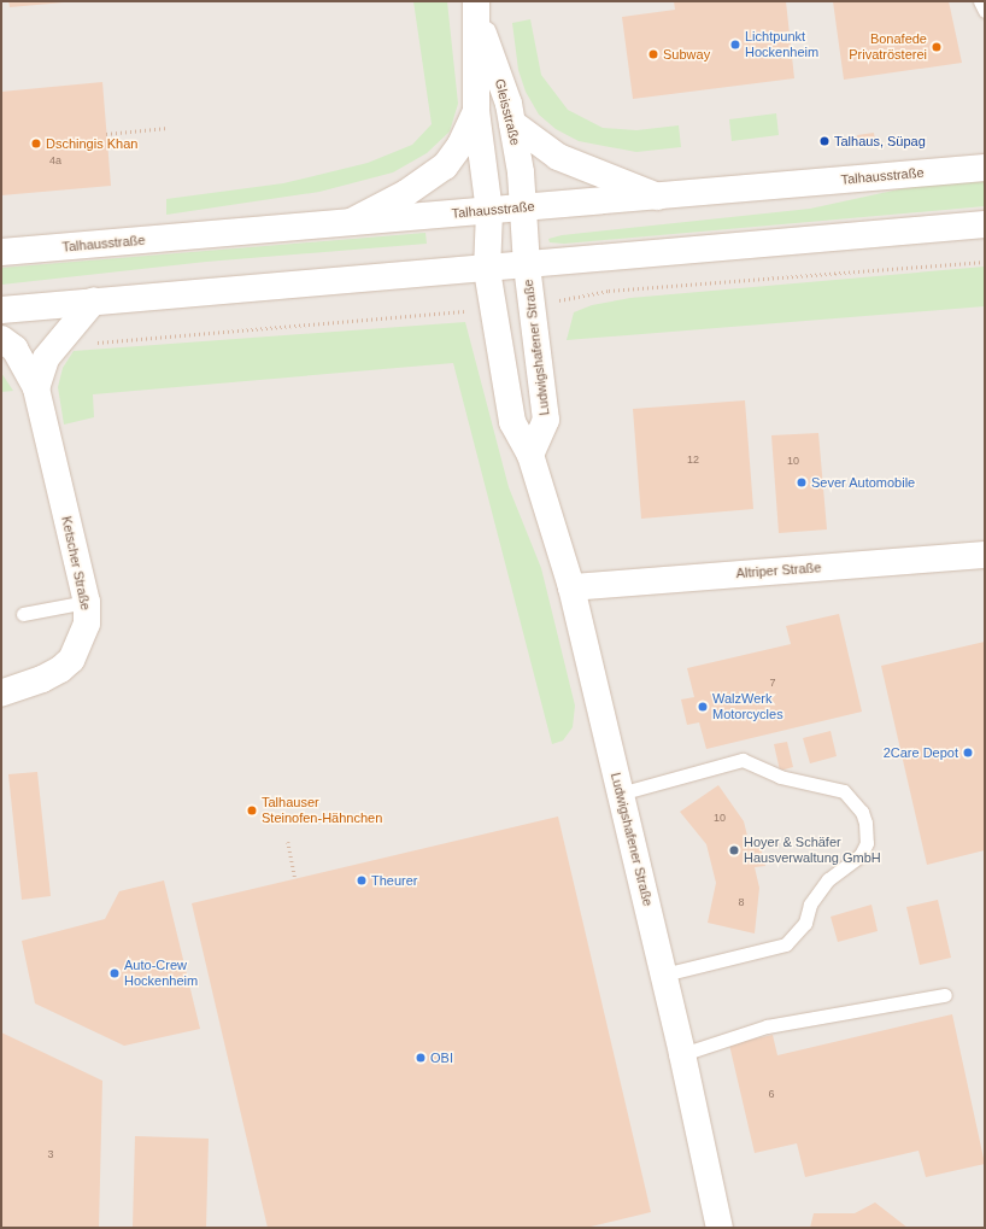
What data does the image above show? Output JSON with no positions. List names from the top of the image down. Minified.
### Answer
{"streets":{"street":["Gleisstraße","Talhausstraße","Ludwigshafener Straße","Ketscher Straße","Altriper Straße"]},"crossings":[["Gleisstraße","Talhausstraße"],["Gleisstraße","Ludwigshafener Straße"],["Ludwigshafener Straße","Altriper Straße"]],"places":["Lichtpunkt Hockenheim","Bonafede Privatrösterei","Subway","Talhaus, Süpag","Dschingis Khan","Sever Automobile","WalzWerk Motorcycles","2Care Depot","Talhauser Steinofen-Hähnchen","Hoyer & Schäfer Hausverwaltung GmbH","Theurer","Auto-Crew Hockenheim","OBI"],"house_numbers":["4a","12","10","7","10","8","6","3"]}
